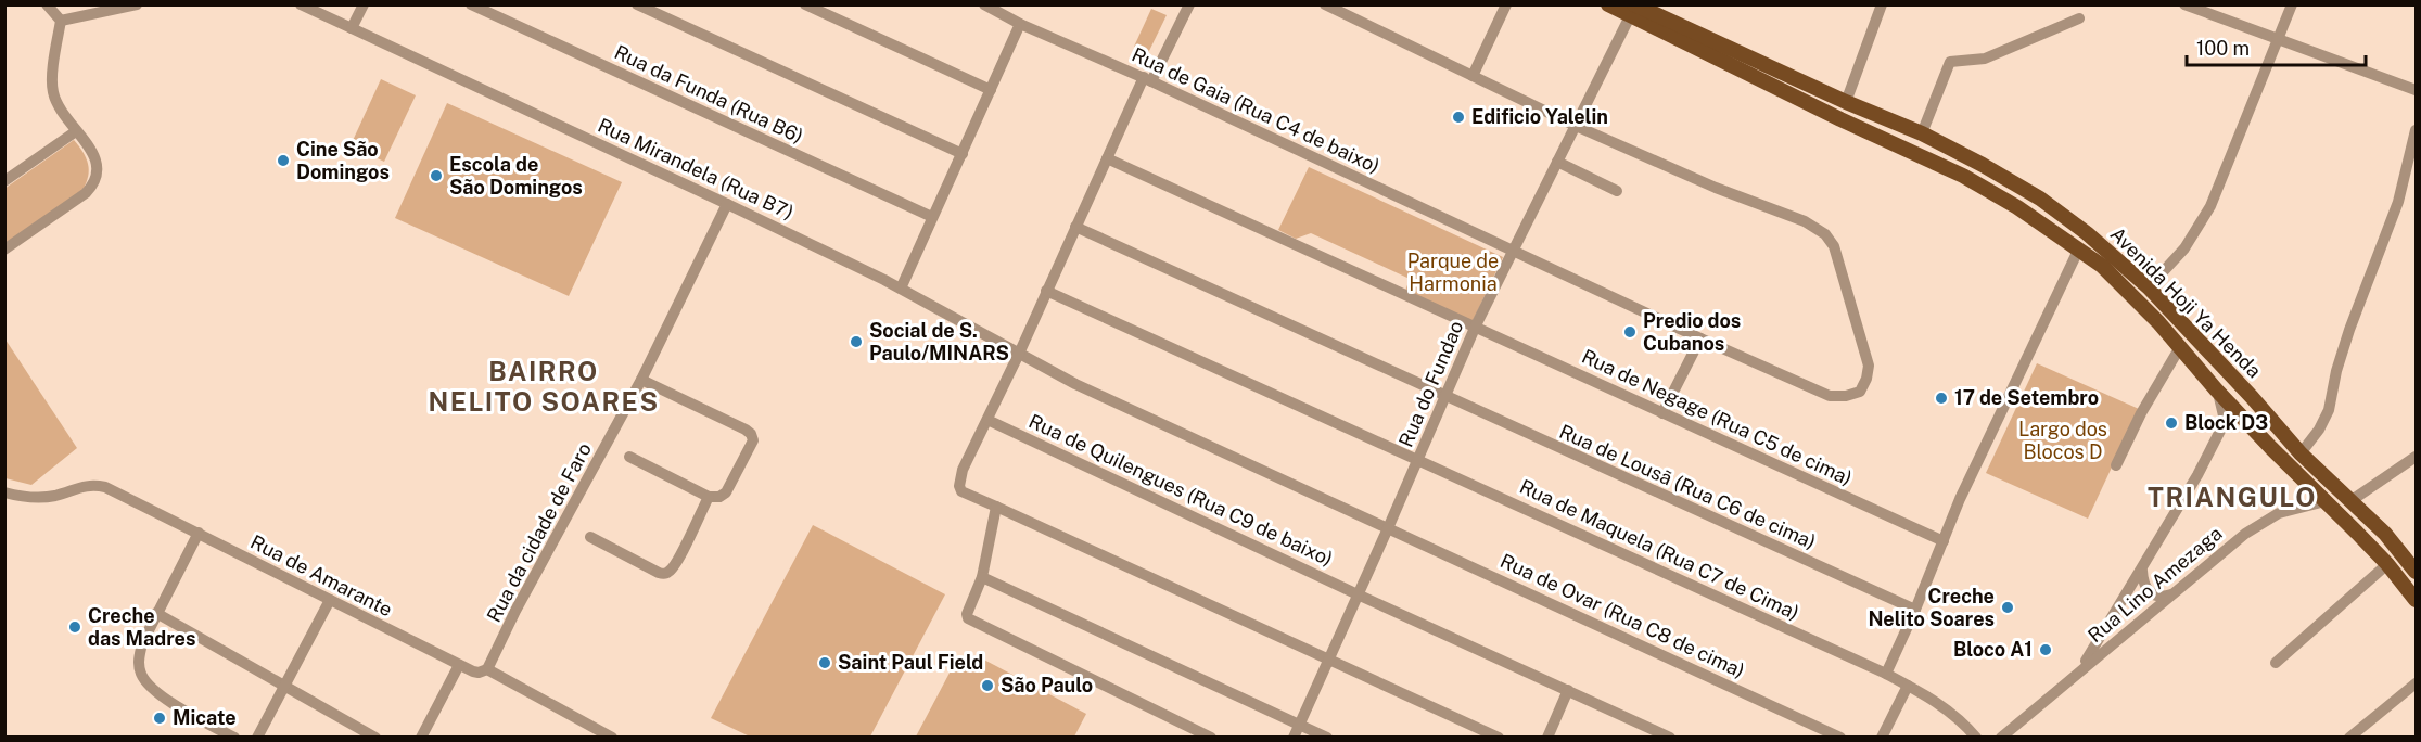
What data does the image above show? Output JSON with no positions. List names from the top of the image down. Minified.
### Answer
{"streets":{"main road":["Avenida Hoji Ya Henda"],"street":["Rua da Funda (Rua B6)","Rua de Gaia (Rua C4 de baixo)","Rua Mirandela (Rua B7)","Rua do Fundao","Rua de Negage (Rua C5 de cima)","Rua de Lousã (Rua C6 de cima)","Rua de Quilengues (Rua C9 de baixo)","Rua da cidade de Faro","Rua de Maquela (Rua C7 de Cima)","Rua de Amarante","Rua Lino Amezaga","Rua de Ovar (Rua C8 de cima)"]},"crossings":[["Rua de Gaia (Rua C4 de baixo)","Rua do Fundao"],["Rua Mirandela (Rua B7)","Rua da cidade de Faro"],["Rua Mirandela (Rua B7)","Rua de Ovar (Rua C8 de cima)"],["Avenida Hoji Ya Henda","Rua do Fundao"],["Avenida Hoji Ya Henda","Rua Lino Amezaga"],["Rua do Fundao","Rua de Negage (Rua C5 de cima)"],["Rua do Fundao","Rua de Lousã (Rua C6 de cima)"],["Rua do Fundao","Rua de Quilengues (Rua C9 de baixo)"],["Rua do Fundao","Rua de Maquela (Rua C7 de Cima)"],["Rua do Fundao","Rua de Ovar (Rua C8 de cima)"],["Rua da cidade de Faro","Rua de Amarante"]],"districts":["BAIRRO NELITO SOARES","TRIANGULO"],"parks":["Parque de Harmonia","Largo dos Blocos D"],"places":["Edificio Yalelin","Cine São Domingos","Escola de São Domingos","Predio dos Cubanos","Social de S. Paulo/MINARS","17 de Setembro","Block D3","Creche Nelito Soares","Creche das Madres","Bloco A1","Saint Paul Field","São Paulo","Micate"],"scale_bar":"100 m"}
